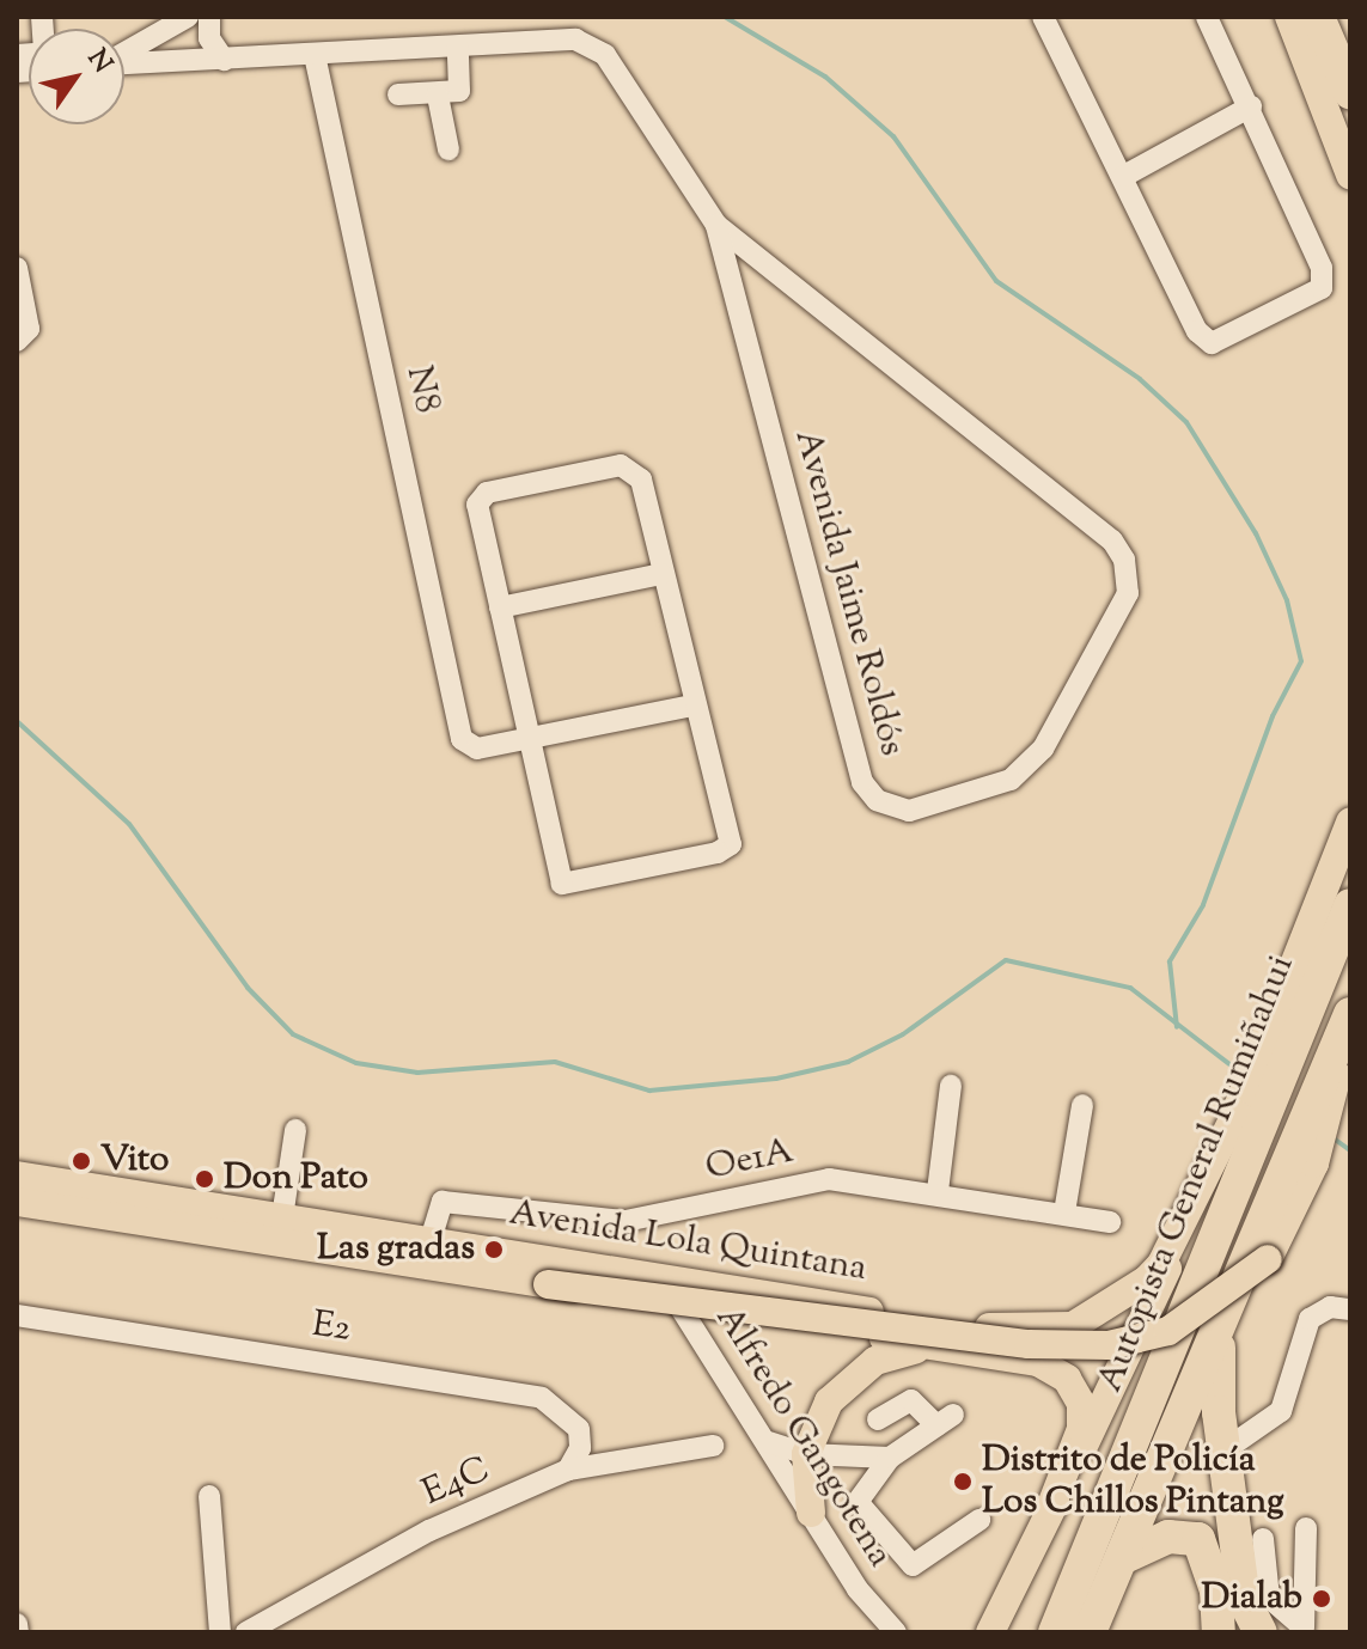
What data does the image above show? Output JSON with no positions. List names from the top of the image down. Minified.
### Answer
{"streets":{"highway":["Autopista General Rumiñahui"],"main road":["Avenida Lola Quintana"],"street":["N8","Avenida Jaime Roldós","Oe1A","E2","Alfredo Gangotena","E4C"]},"crossings":[["N8","Avenida Jaime Roldós"],["Oe1A","Avenida Lola Quintana"],["Autopista General Rumiñahui","Avenida Lola Quintana"],["Avenida Lola Quintana","Alfredo Gangotena"],["E2","E4C"]],"places":["Vito","Don Pato","Las gradas","Distrito de Policía Los Chillos Pintang","Dialab"],"north":"top right"}
